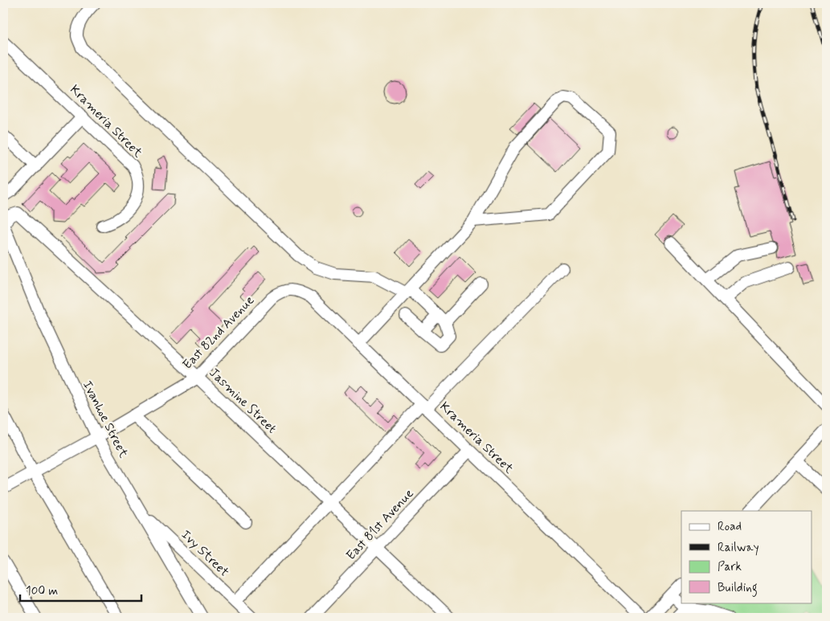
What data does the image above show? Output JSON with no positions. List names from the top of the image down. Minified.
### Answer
{"streets":{"street":["Krameria Street","East 82nd Avenue","Jasmine Street","Ivanhoe Street","East 81st Avenue","Ivy Street"]},"crossings":[["Krameria Street","East 82nd Avenue"],["Krameria Street","East 81st Avenue"],["East 82nd Avenue","Jasmine Street"],["East 82nd Avenue","Ivanhoe Street"],["Jasmine Street","Ivanhoe Street"],["Jasmine Street","East 81st Avenue"],["Ivanhoe Street","Ivy Street"]],"legend":["Road","Railway","Park","Building"],"scale_bar":"100 m"}
